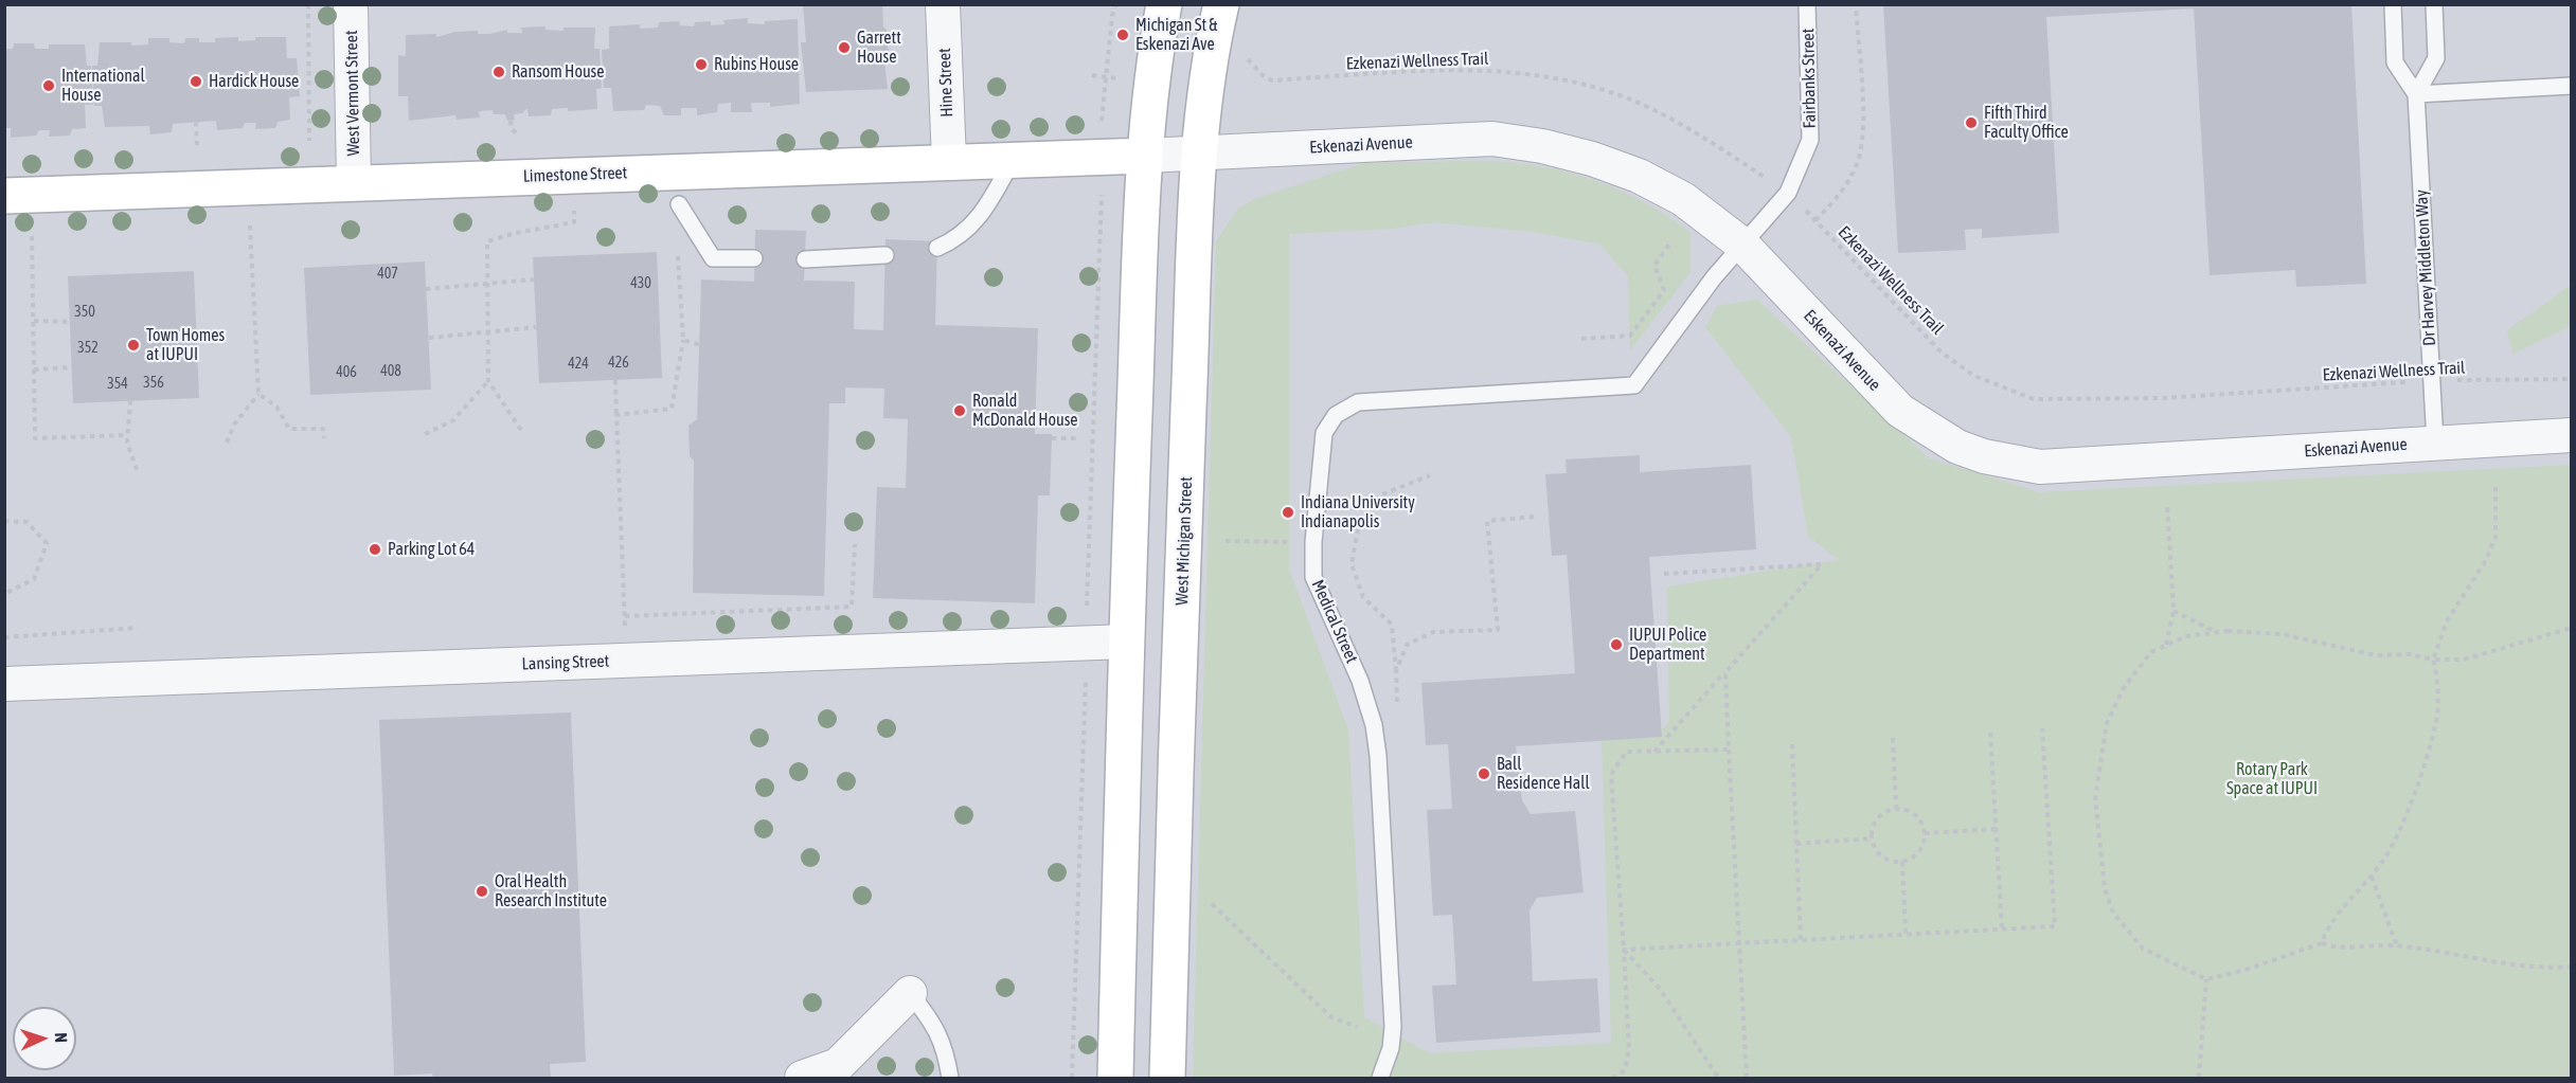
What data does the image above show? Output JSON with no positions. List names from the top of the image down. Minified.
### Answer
{"streets":{"main road":["Limestone Street","West Michigan Street"],"street":["Hine Street","West Vermont Street","Eskenazi Avenue","Lansing Street"],"lane":["Fairbanks Street","Dr Harvey Middleton Way","Medical Street"],"path":["Ezkenazi Wellness Trail"]},"crossings":[["Ezkenazi Wellness Trail","Fairbanks Street"],["Ezkenazi Wellness Trail","Dr Harvey Middleton Way"],["Fairbanks Street","Eskenazi Avenue"],["Fairbanks Street","Medical Street"],["Hine Street","Limestone Street"],["West Vermont Street","Limestone Street"],["Eskenazi Avenue","Limestone Street"],["Eskenazi Avenue","Dr Harvey Middleton Way"],["Eskenazi Avenue","West Michigan Street"],["Eskenazi Avenue","Medical Street"]],"parks":["Rotary Park Space at IUPUI"],"places":["Michigan St & Eskenazi Ave","Garrett House","Rubins House","Ransom House","Hardick House","International House","Fifth Third Faculty Office","Town Homes at IUPUI","Ronald McDonald House","Indiana University Indianapolis","Parking Lot 64","IUPUI Police Department","Ball Residence Hall","Oral Health Research Institute"],"house_numbers":["407","430","350","352","426","424","408","406","356","354"],"north":"right"}
